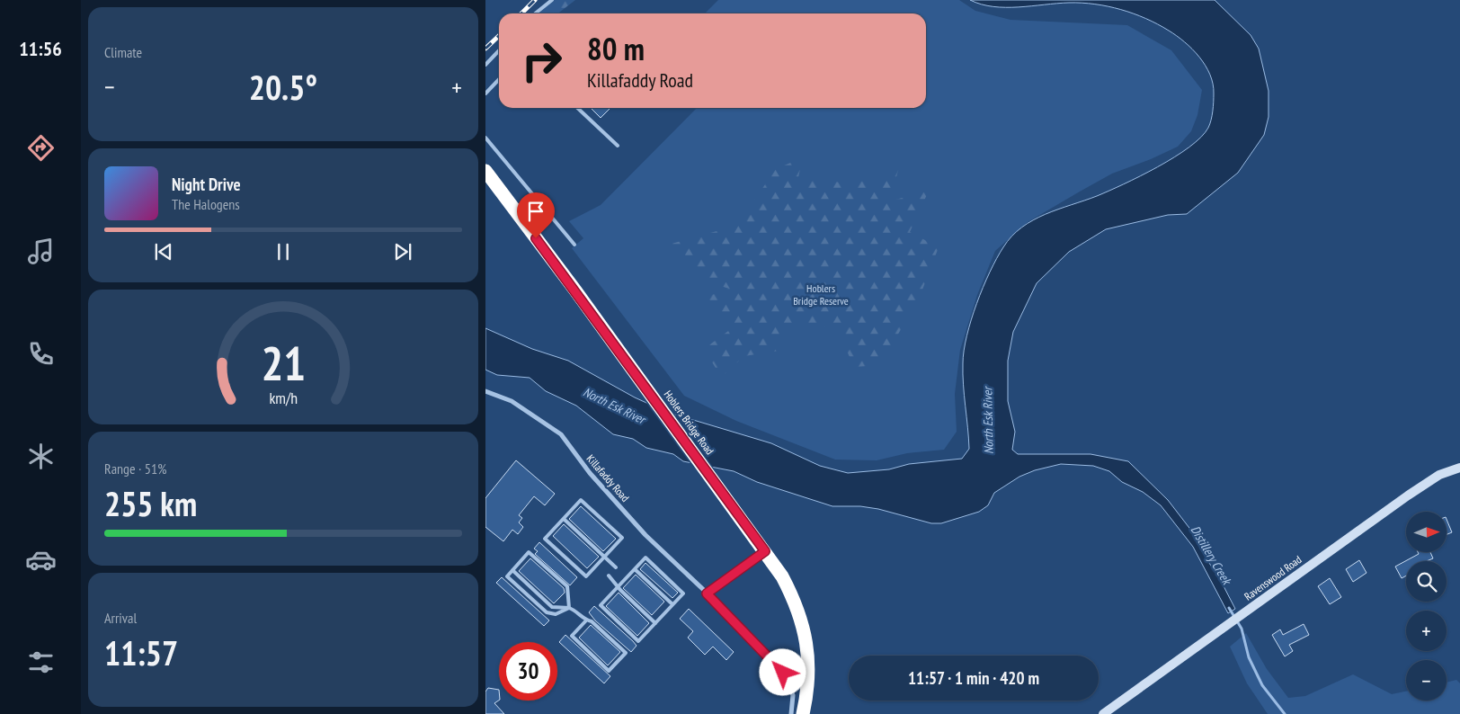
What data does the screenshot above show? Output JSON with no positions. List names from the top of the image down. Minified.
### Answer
{"streets":{"highway":["Hoblers Bridge Road"],"street":["Killafaddy Road","Ravenswood Road"]},"water":["North Esk River","Distillery Creek"],"parks":["Hoblers Bridge Reserve"],"north":"right","page":{"tabs":"11:56","tile":["Climate",["Range · 51%","255 km"],["Arrival","11:57"]],"turn":["80 m","Killafaddy Road"],"heat":["−","20.5°","+"],"song":["Night Drive","The Halogens"],"map_buttons":["+","−"],"limit":"30","trip":"11:57 · 1 min · 420 m","gauge":["21","km/h"]}}
